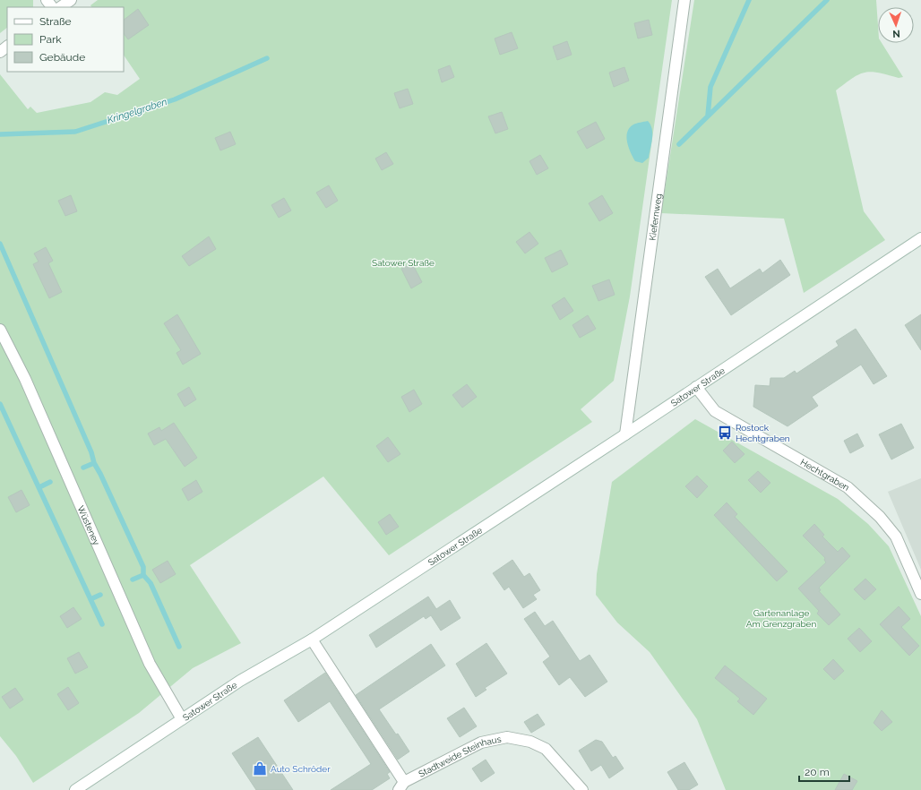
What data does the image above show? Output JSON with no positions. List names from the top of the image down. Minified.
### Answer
{"streets":{"street":["Kiefernweg","Satower Straße","Hechtgraben","Wüsteney","Stadtweide Steinhaus"]},"crossings":[["Kiefernweg","Satower Straße"],["Satower Straße","Hechtgraben"],["Satower Straße","Wüsteney"],["Satower Straße","Stadtweide Steinhaus"]],"water":["Kringelgraben"],"parks":["Satower Straße","Gartenanlage Am Grenzgraben"],"places":{"bus stop":["Rostock Hechtgraben"],"shop":["Auto Schröder"]},"legend":["Straße","Park","Gebäude"],"scale_bar":"20 m","north":"bottom"}
